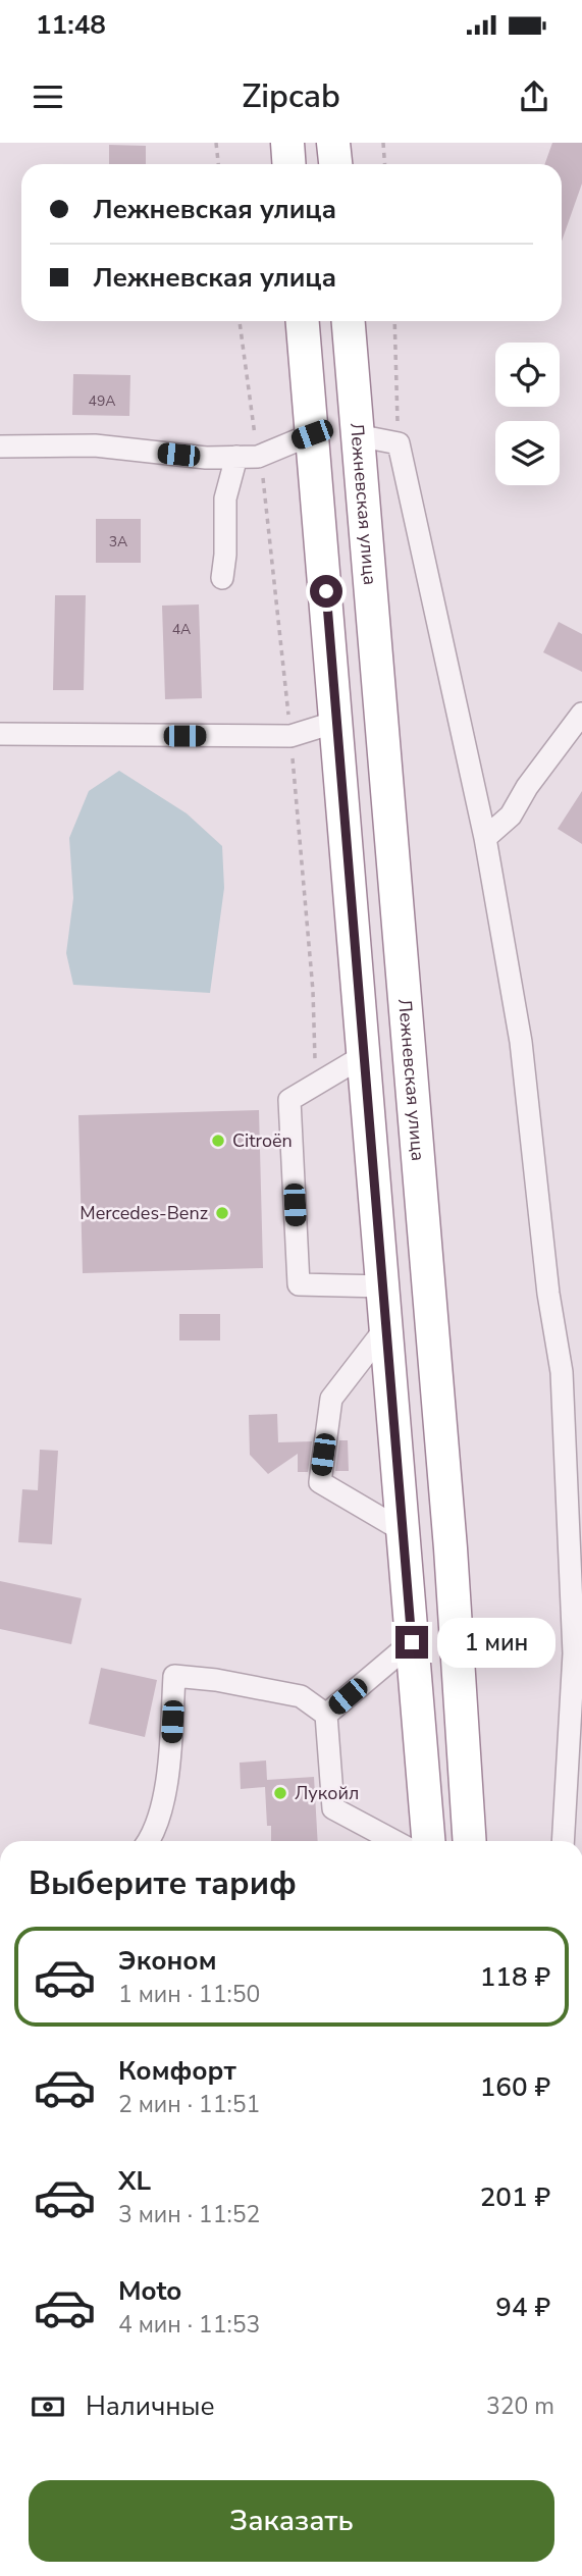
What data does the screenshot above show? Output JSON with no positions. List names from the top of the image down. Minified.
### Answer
{"streets":{"highway":["Лежневская улица"]},"places":["Citroën","Mercedes-Benz","Лукойл"],"house_numbers":["49А","3А","4А"],"page":{"status":"11:48","header":"Zipcab","banner":["Лежневская улица","Лежневская улица"],"bubble":"1 мин","heading":"Выберите тариф","list":[{"name":"Эконом","note":"1 мин · 11:50","value":"118 ₽"},{"name":"Комфорт","note":"2 мин · 11:51","value":"160 ₽"},{"name":"XL","note":"3 мин · 11:52","value":"201 ₽"},{"name":"Moto","note":"4 мин · 11:53","value":"94 ₽"}],"pay":["Наличные","320 m"],"buttons":"Заказать"}}
